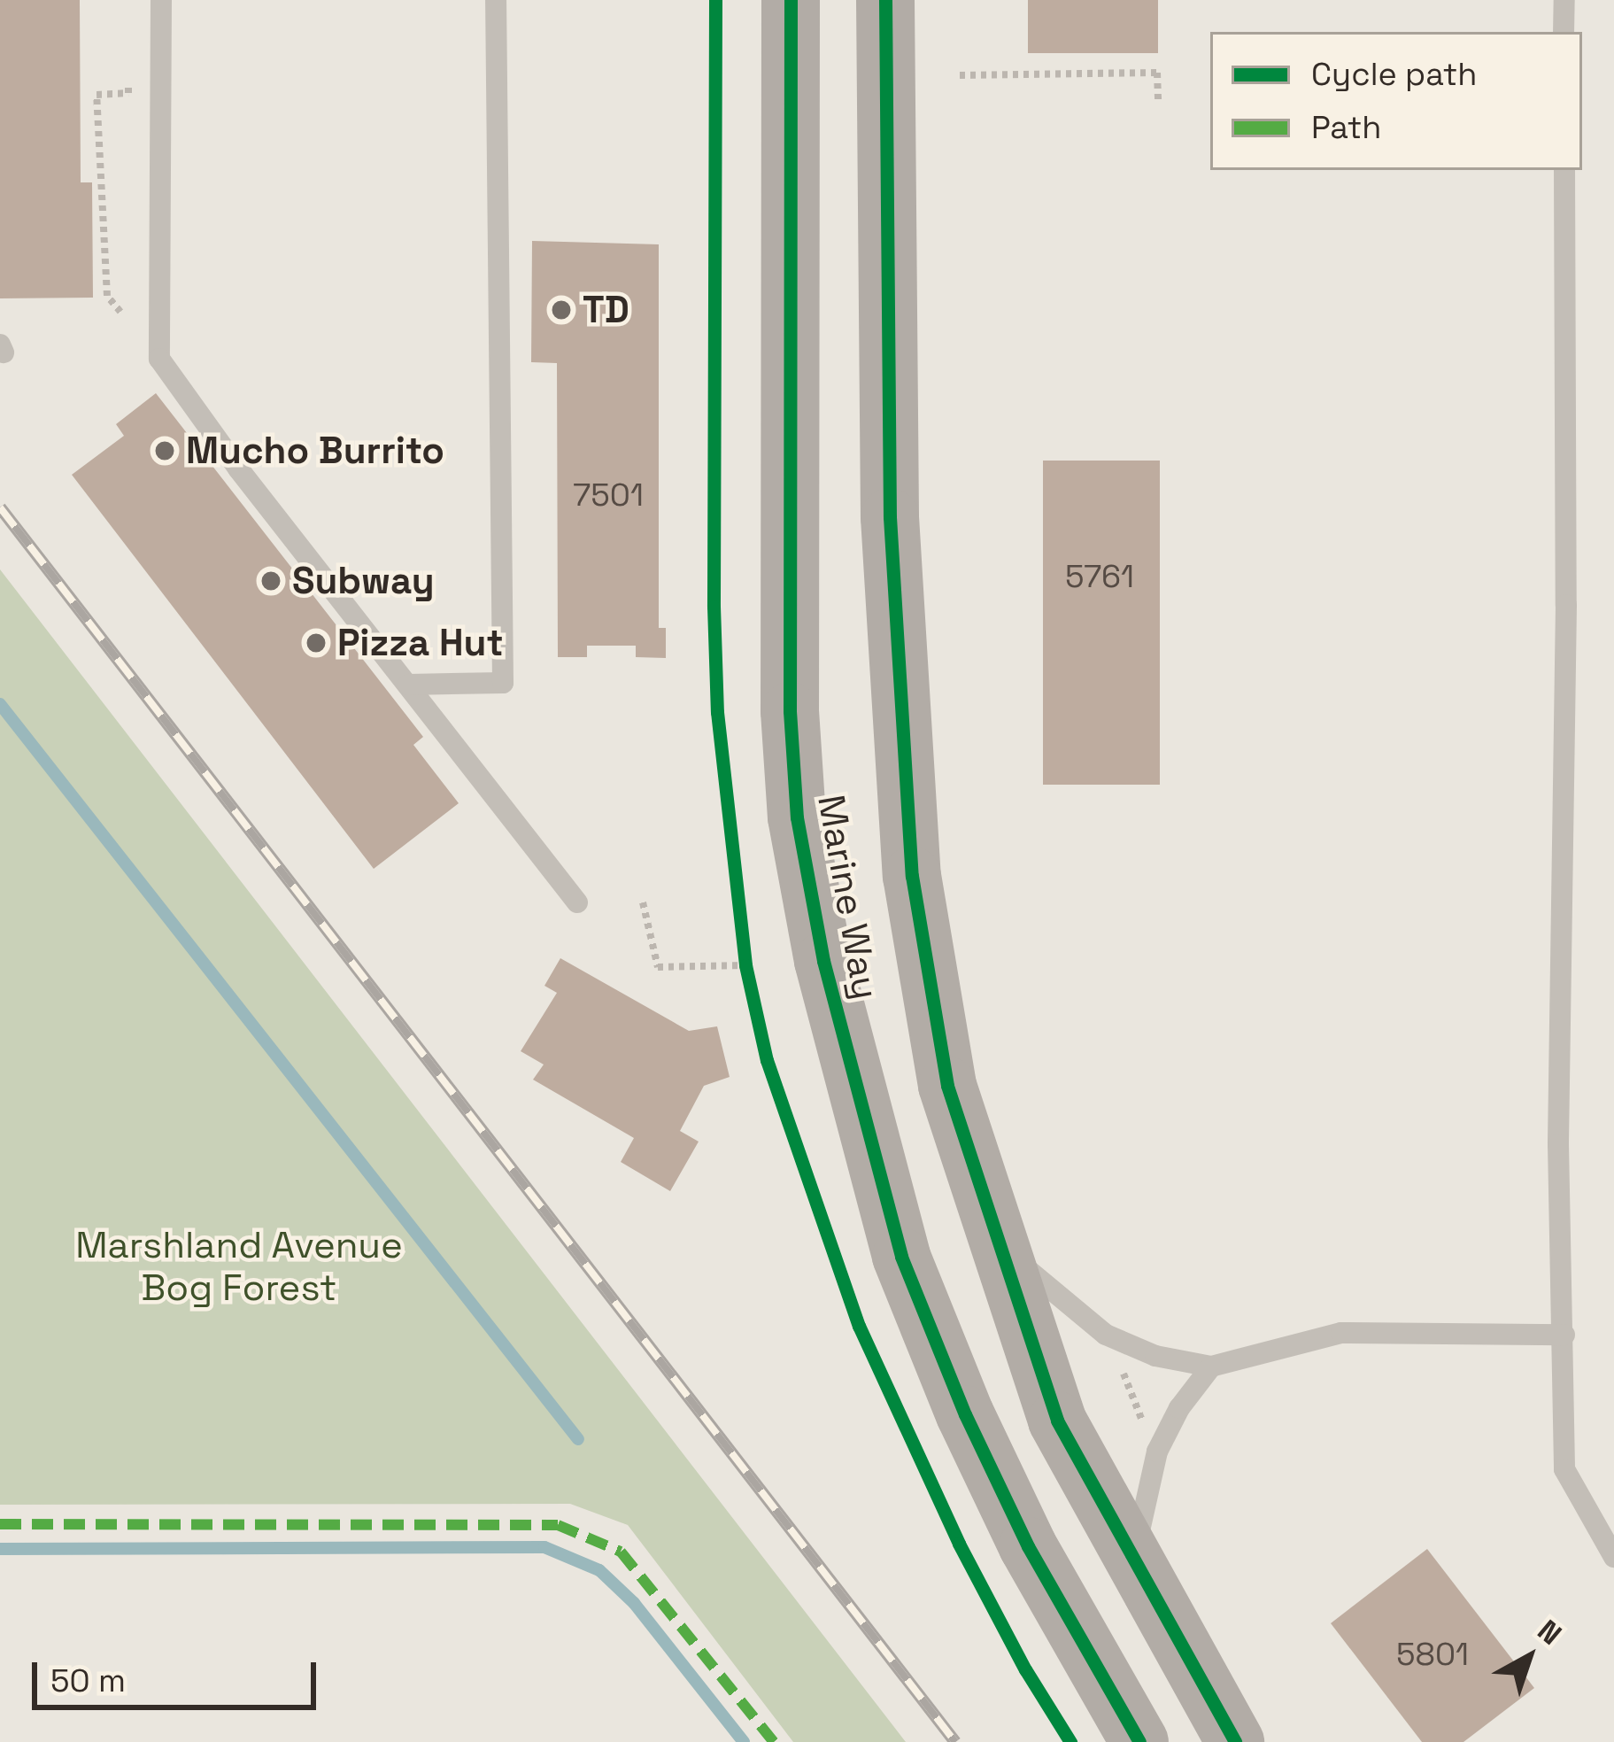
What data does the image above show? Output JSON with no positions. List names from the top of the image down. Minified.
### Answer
{"streets":{"main road":["Marine Way"]},"parks":["Marshland Avenue Bog Forest"],"places":["TD","Mucho Burrito","Subway","Pizza Hut"],"house_numbers":["7501","5761","5801"],"legend":["Cycle path","Path"],"scale_bar":"50 m","north":"top right"}
